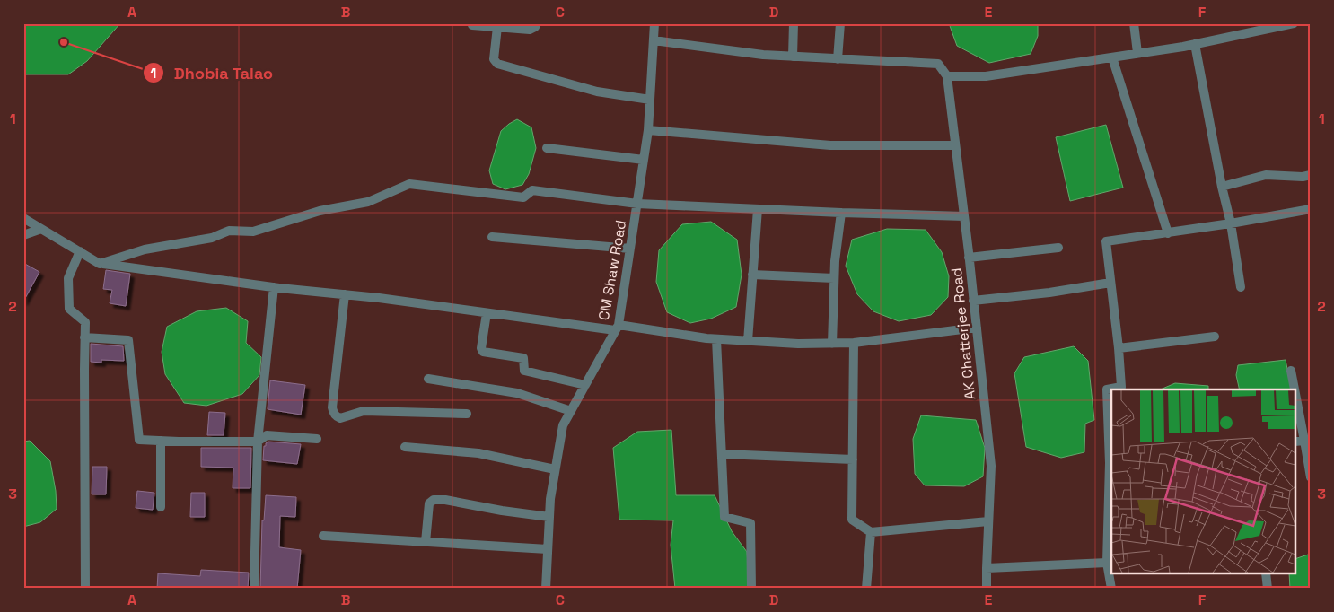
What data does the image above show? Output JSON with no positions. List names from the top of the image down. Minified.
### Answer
{"streets":{"street":["CM Shaw Road","AK Chatterjee Road"]},"places":["Dhobia Talao"],"grid":{"columns":["A","B","C","D","E","F"],"rows":["1","2","3"]}}
